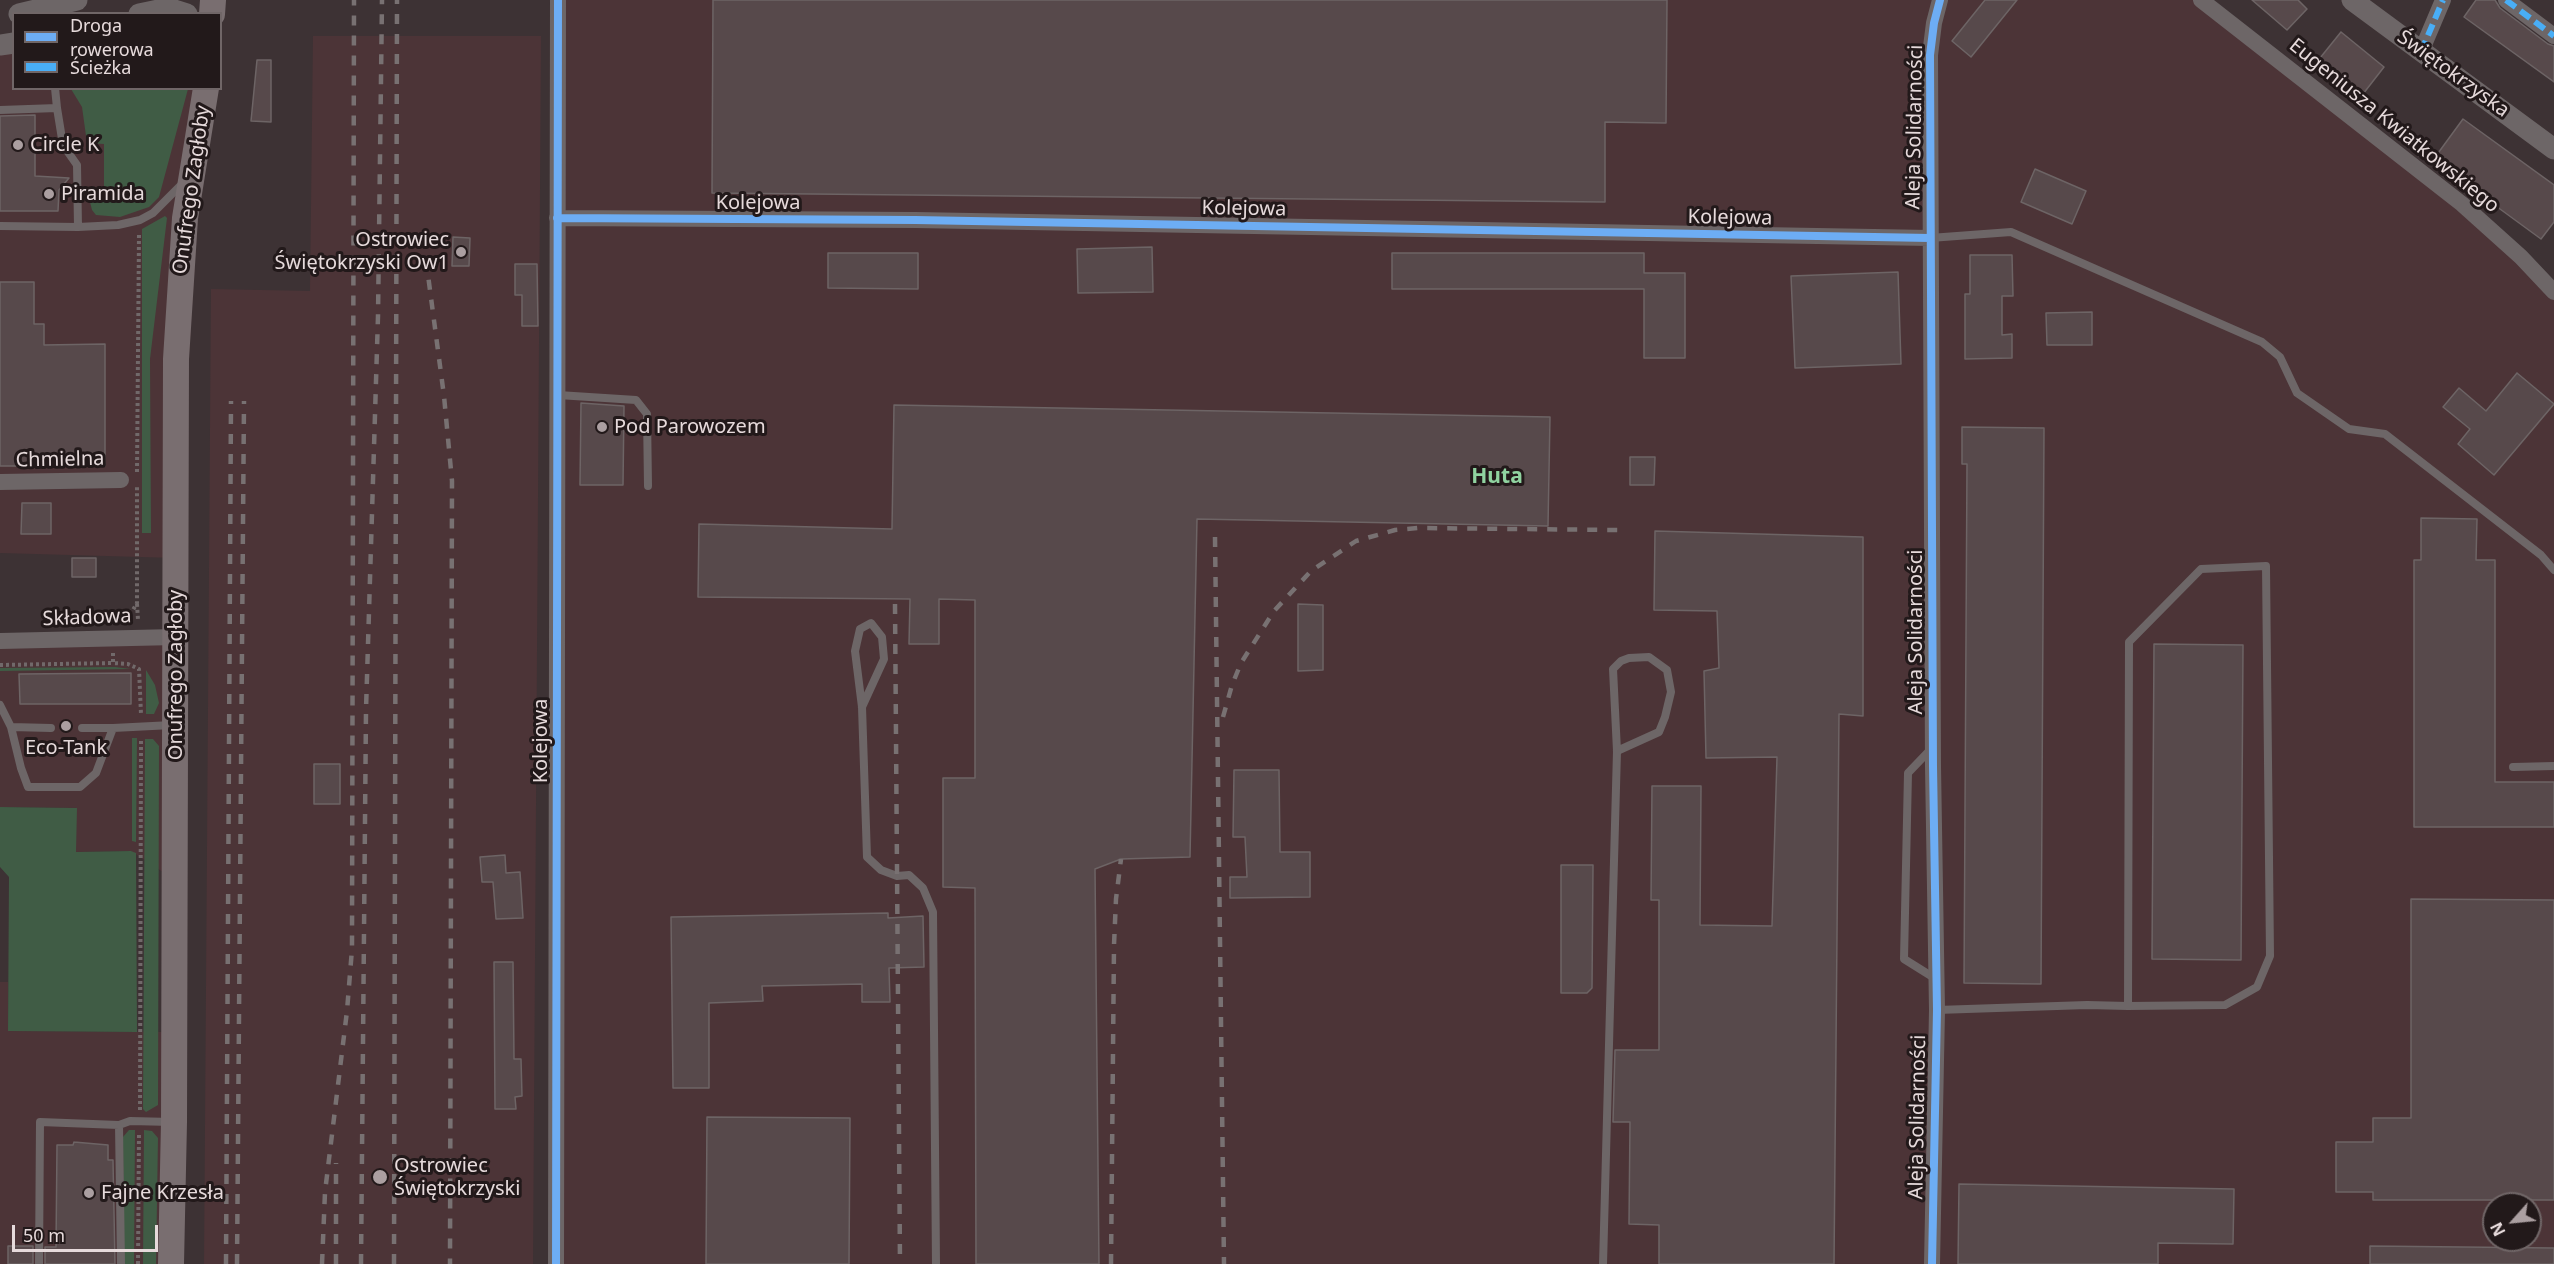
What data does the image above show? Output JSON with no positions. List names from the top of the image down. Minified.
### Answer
{"streets":{"main road":["Onufrego Zagłoby"],"street":["Świętokrzyska","Eugeniusza Kwiatkowskiego","Aleja Solidarności","Kolejowa","Chmielna","Składowa"]},"crossings":[["Aleja Solidarności","Kolejowa"],["Onufrego Zagłoby","Składowa"]],"districts":["Huta"],"places":["Circle K","Piramida","Ostrowiec Świętokrzyski Ow1","Pod Parowozem","Eco-Tank","Ostrowiec Świętokrzyski","Fajne Krzesła"],"legend":["Droga rowerowa","Ścieżka"],"scale_bar":"50 m","north":"bottom left"}
